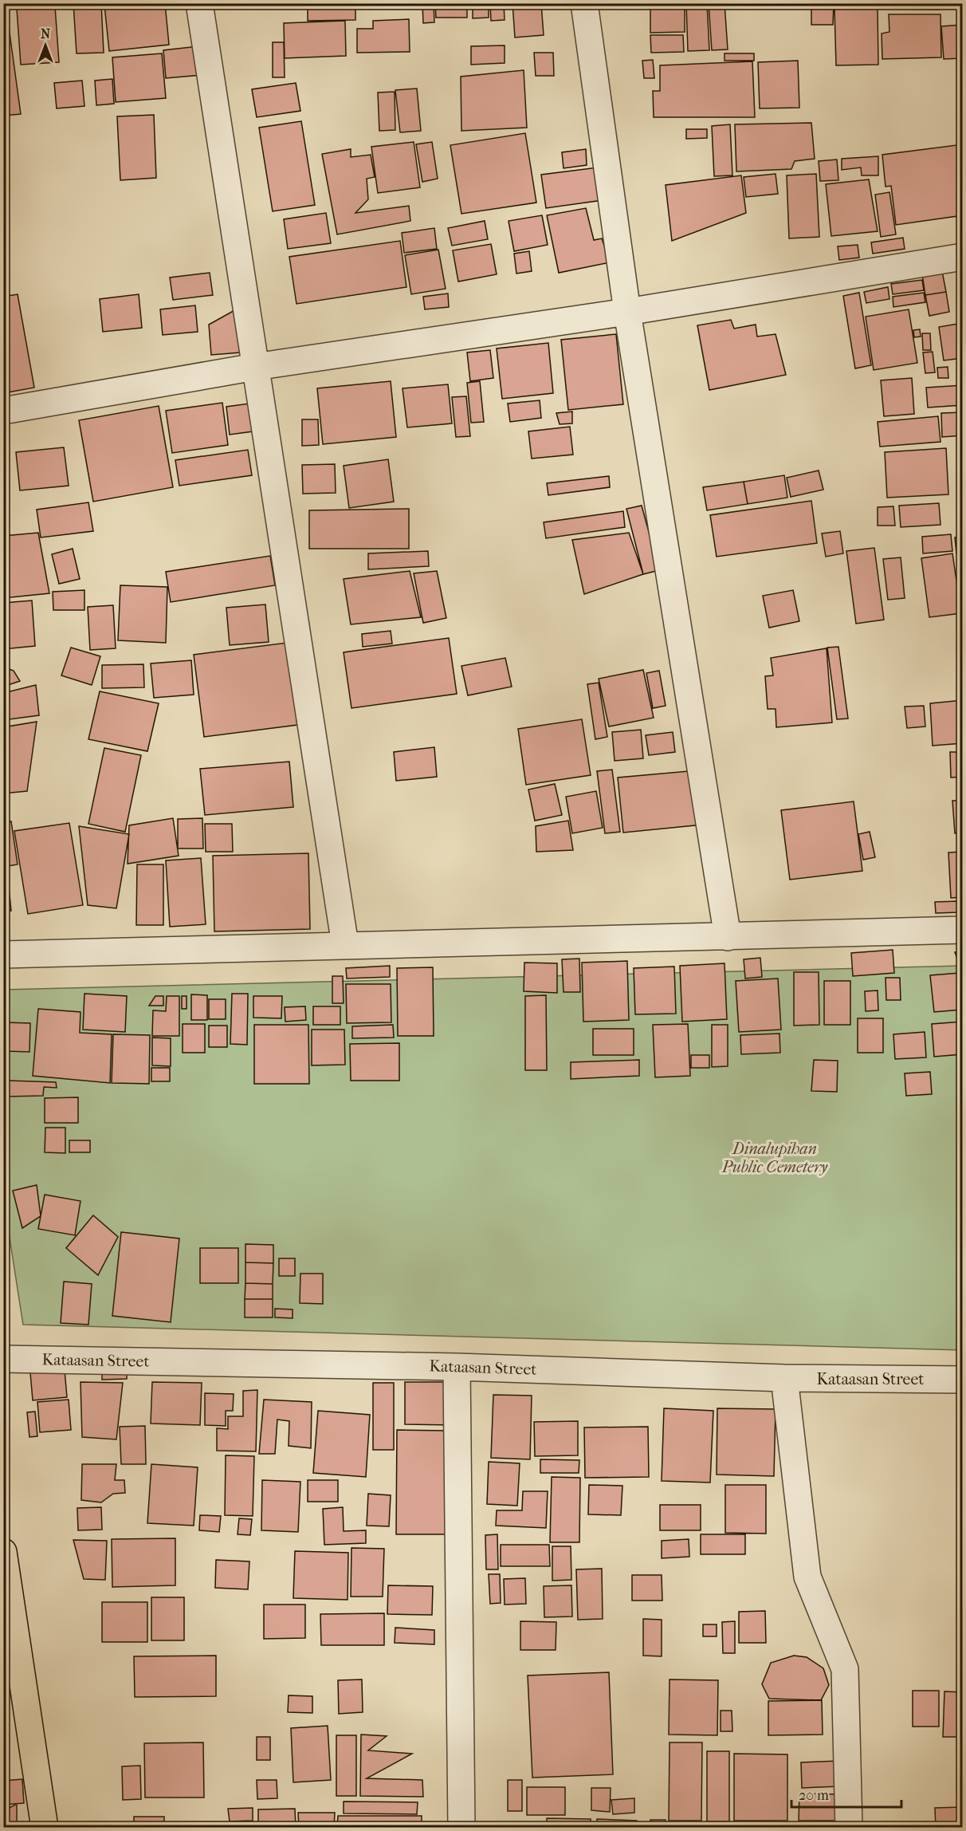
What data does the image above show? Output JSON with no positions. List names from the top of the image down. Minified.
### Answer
{"streets":{"street":["Kataasan Street"]},"parks":["Dinalupihan Public Cemetery"],"scale_bar":"20 m","north":"top"}
